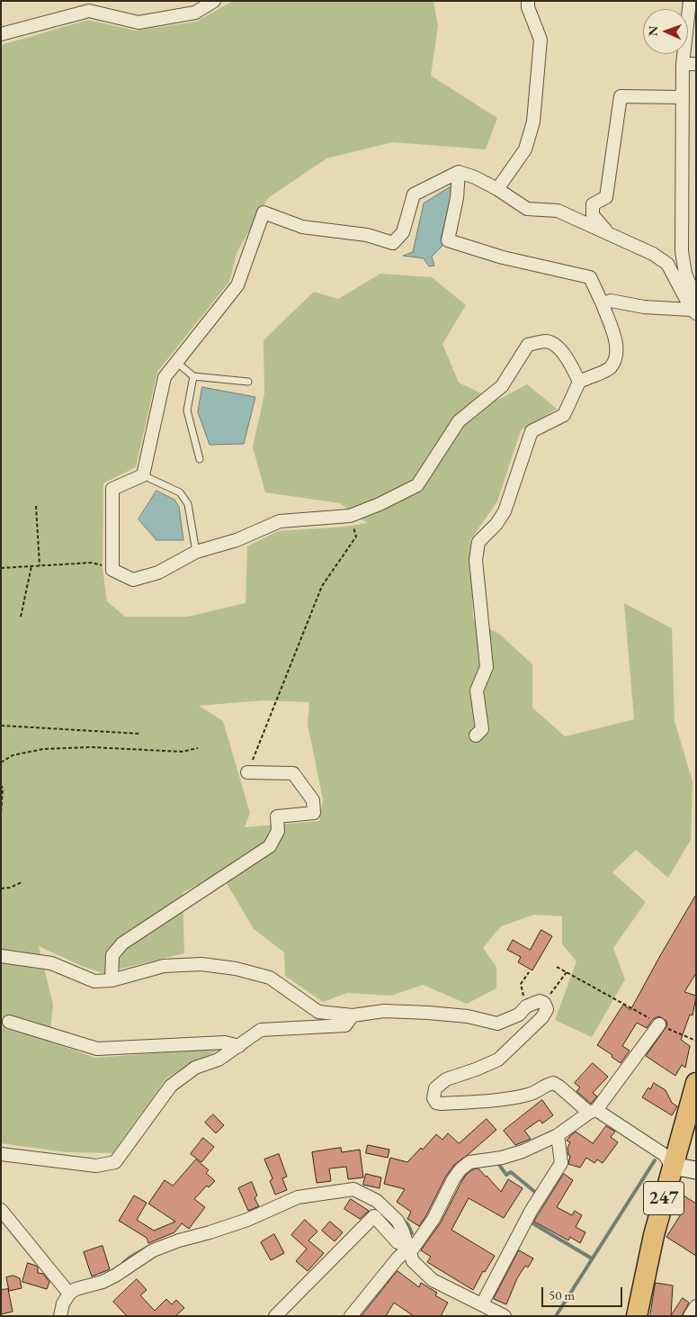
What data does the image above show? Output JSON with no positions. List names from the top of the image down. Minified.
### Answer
{"streets":{"highway":["247"]},"scale_bar":"50 m","north":"left"}
